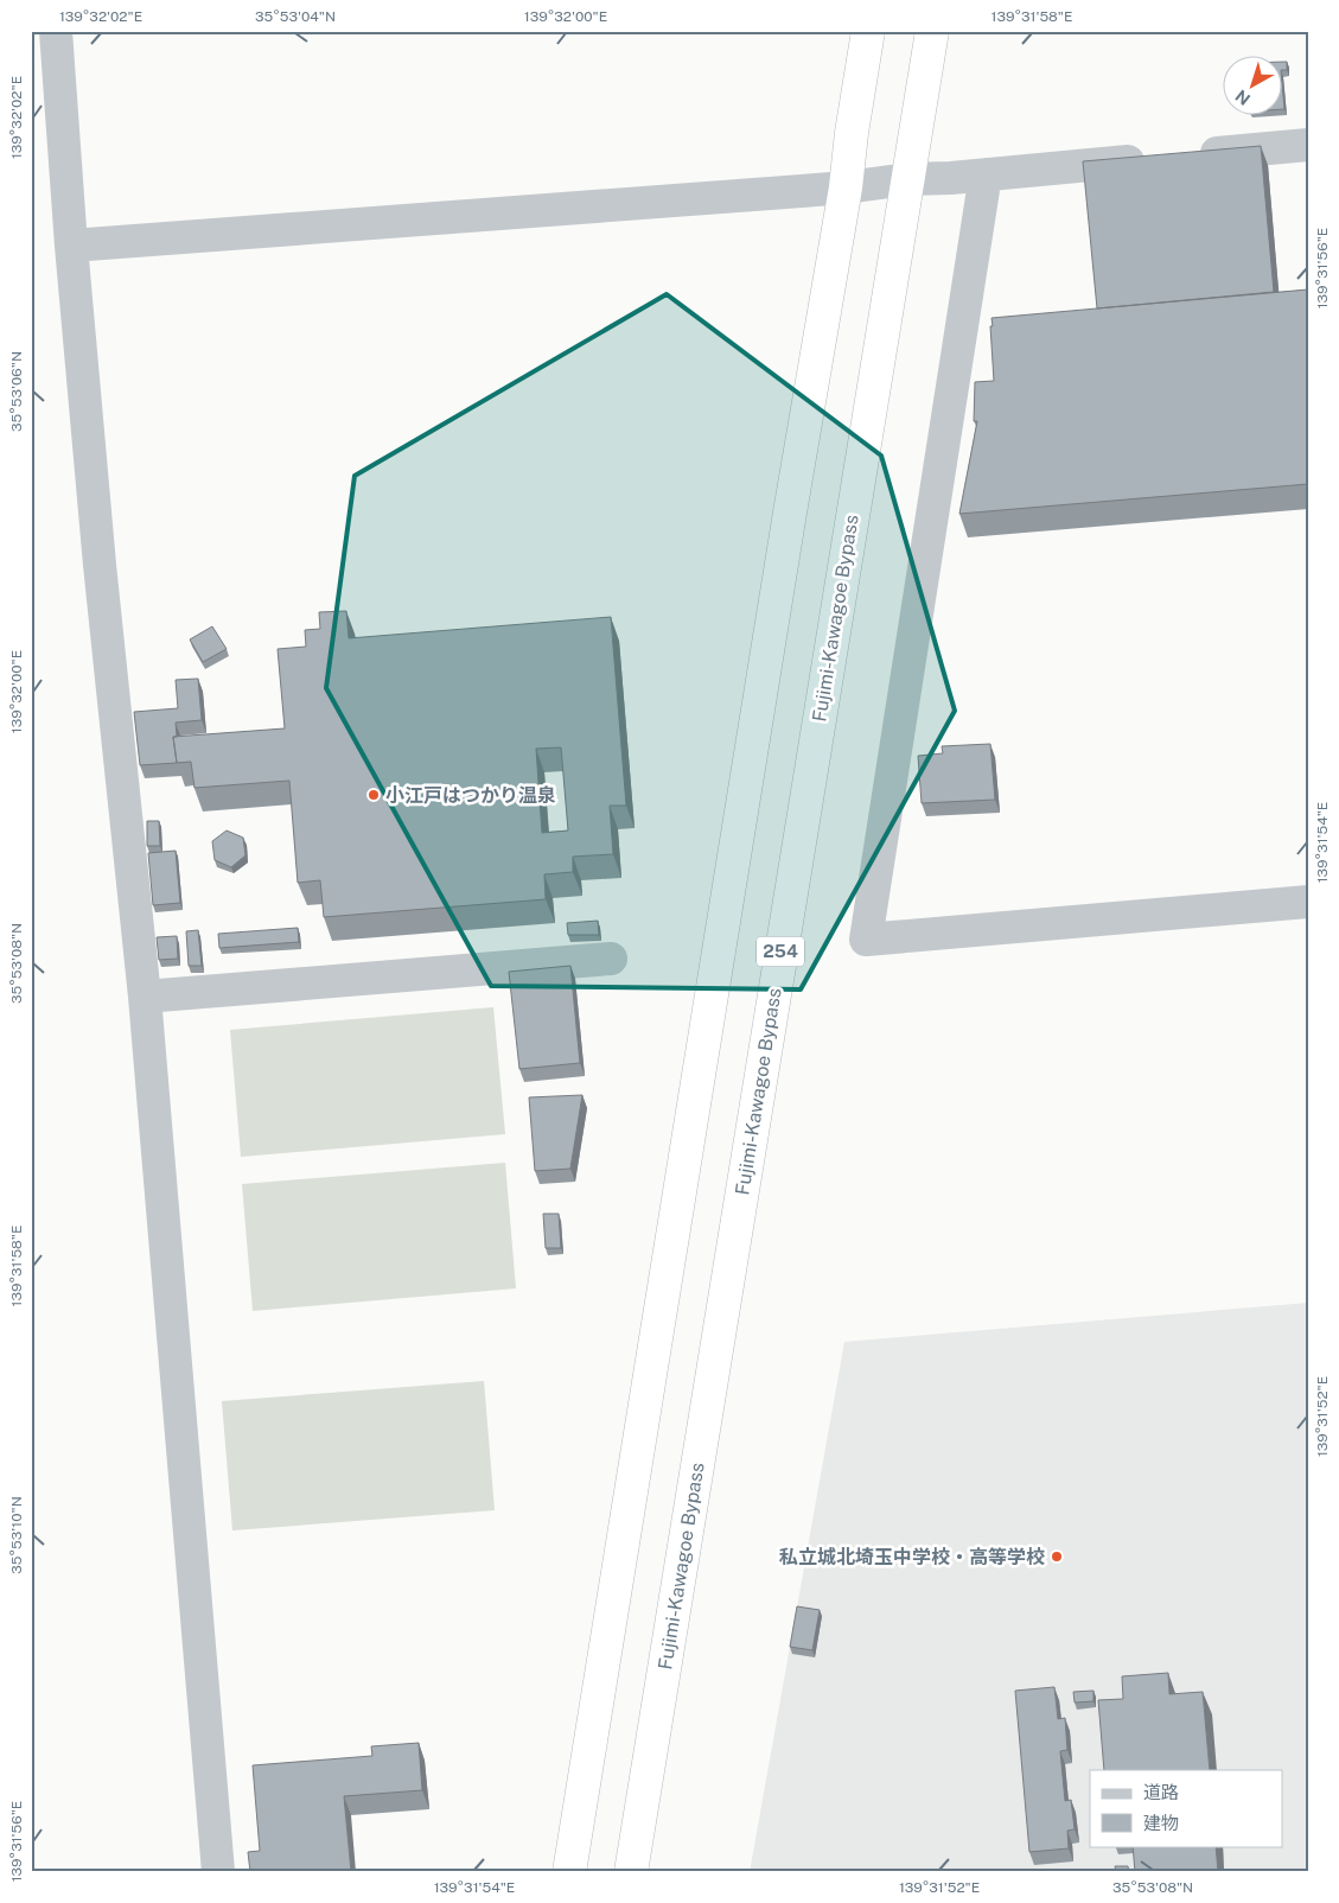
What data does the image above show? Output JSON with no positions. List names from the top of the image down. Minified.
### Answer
{"streets":{"highway":["Fujimi-Kawagoe Bypass","254"]},"places":["小江戸はつかり温泉","私立城北埼玉中学校・高等学校"],"legend":["道路","建物"],"north":"bottom left","coordinates":["139°32'02\"E","35°53'04\"N","139°32'00\"E","139°31'58\"E","139°31'56\"E","35°53'06\"N","139°31'54\"E","35°53'08\"N","139°31'52\"E","35°53'10\"N"]}
